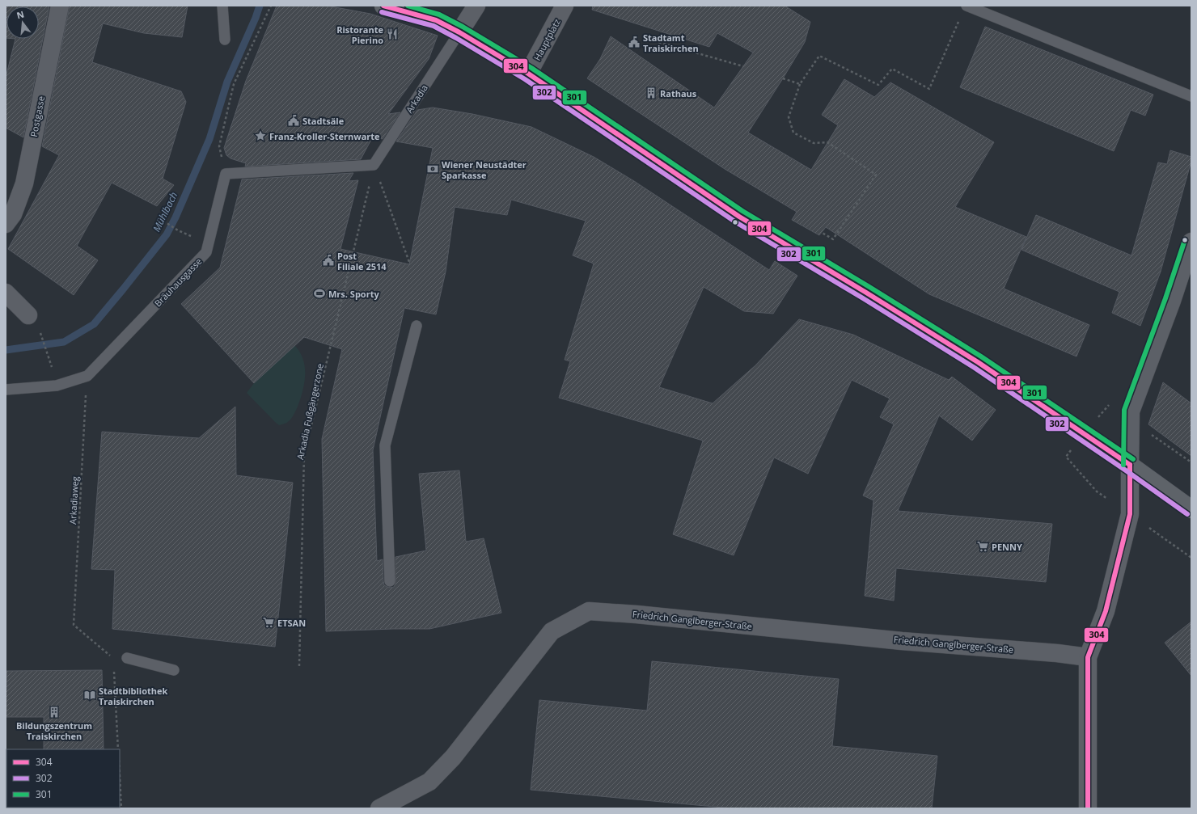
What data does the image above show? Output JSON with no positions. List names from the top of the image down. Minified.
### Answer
{"streets":{"street":["Hauptplatz","Postgasse","Friedrich Ganglberger-Straße"],"lane":["Arkadia","Bräuhausgasse"],"path":["Arkadia Fußgängerzone","Arkadiaweg"]},"crossings":[["Arkadia","Arkadia Fußgängerzone"],["Bräuhausgasse","Arkadiaweg"]],"water":["Mühlbach"],"places":{"restaurant":["Ristorante Pierino"],"public building":["Stadtamt Traiskirchen","Stadtsäle","Post Filiale 2514"],"building":["Rathaus","Bildungszentrum Traiskirchen"],"place":["Franz-Kroller-Sternwarte"],"bank":["Wiener Neustädter Sparkasse"],"sports":["Mrs. Sporty"],"supermarket":["PENNY","ETSAN"],"library":["Stadtbibliothek Traiskirchen"]},"lines":["transit line 304","transit line 301","transit line 302"],"legend":["304","302","301"],"north":"top"}
